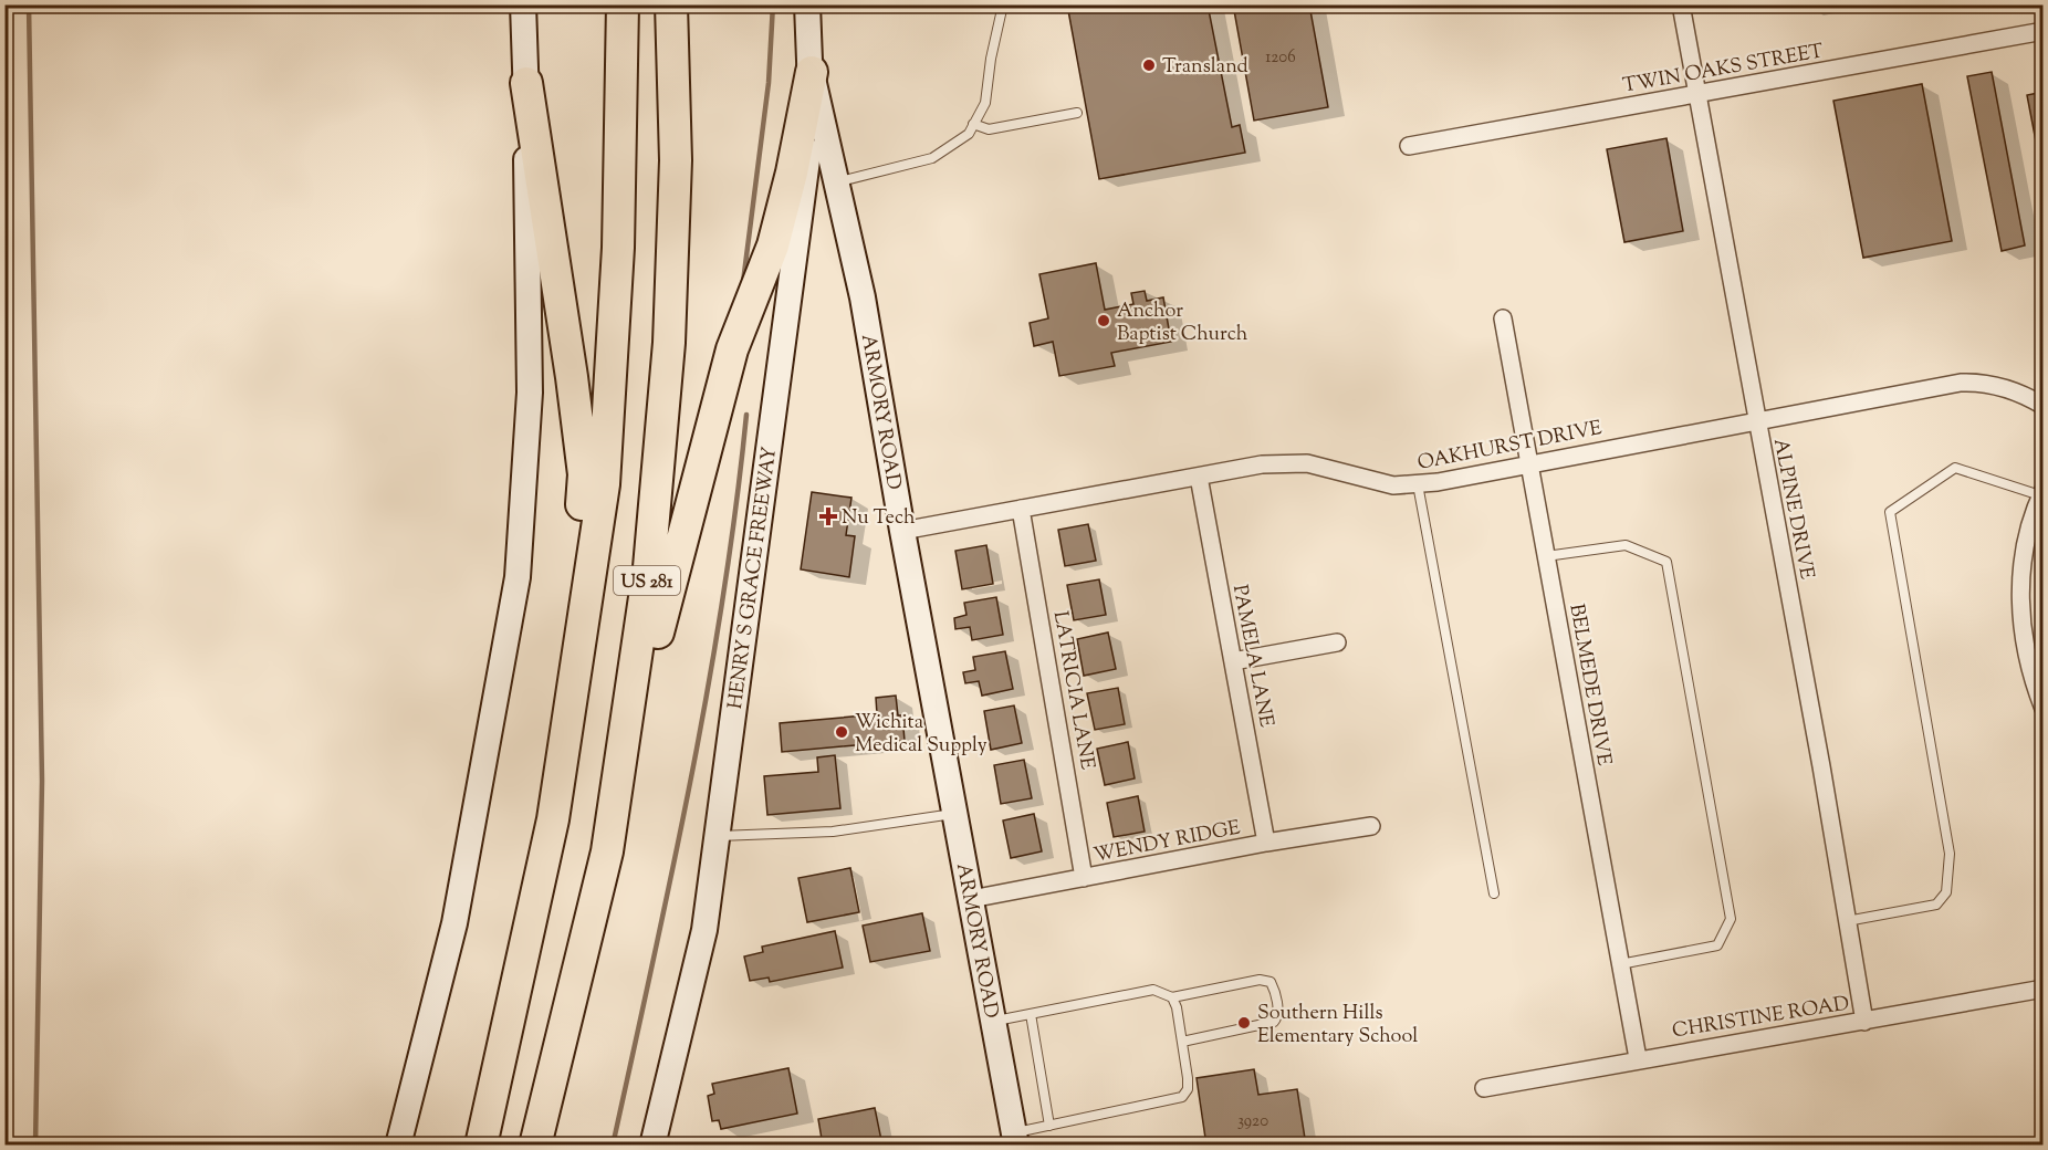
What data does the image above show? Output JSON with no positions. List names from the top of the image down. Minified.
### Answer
{"streets":{"highway":["US 281"],"street":["TWIN OAKS STREET","ARMORY ROAD","OAKHURST DRIVE","ALPINE DRIVE","HENRY S GRACE FREEWAY","PAMELA LANE","BELMEDE DRIVE","LATRICIA LANE","WENDY RIDGE","CHRISTINE ROAD"]},"crossings":[["TWIN OAKS STREET","ALPINE DRIVE"],["ARMORY ROAD","OAKHURST DRIVE"],["ARMORY ROAD","HENRY S GRACE FREEWAY"],["ARMORY ROAD","WENDY RIDGE"],["OAKHURST DRIVE","ALPINE DRIVE"],["OAKHURST DRIVE","PAMELA LANE"],["OAKHURST DRIVE","BELMEDE DRIVE"],["OAKHURST DRIVE","LATRICIA LANE"],["ALPINE DRIVE","CHRISTINE ROAD"],["PAMELA LANE","WENDY RIDGE"],["BELMEDE DRIVE","CHRISTINE ROAD"],["LATRICIA LANE","WENDY RIDGE"]],"places":{"other":["Transland","Anchor Baptist Church","Wichita Medical Supply","Southern Hills Elementary School"],"health":["Nu Tech"]},"house_numbers":["1206","3920"]}
